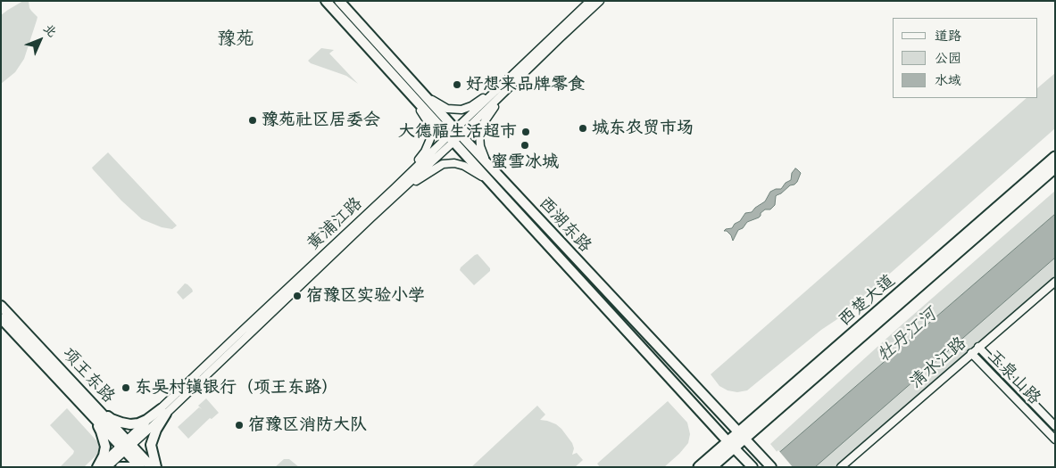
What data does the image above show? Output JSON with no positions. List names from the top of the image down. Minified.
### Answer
{"streets":{"highway":["西楚大道"],"main road":["西湖东路","项王东路"],"street":["黄浦江路","清水江路","玉泉山路"]},"crossings":[["黄浦江路","西湖东路"],["黄浦江路","项王东路"],["西湖东路","西楚大道"],["清水江路","玉泉山路"]],"districts":["豫苑"],"water":["牡丹江河"],"places":["好想来品牌零食","豫苑社区居委会","城东农贸市场","大德福生活超市","蜜雪冰城","宿豫区实验小学","东吴村镇银行（项王东路）","宿豫区消防大队"],"legend":["道路","公园","水域"],"north":"top right"}
